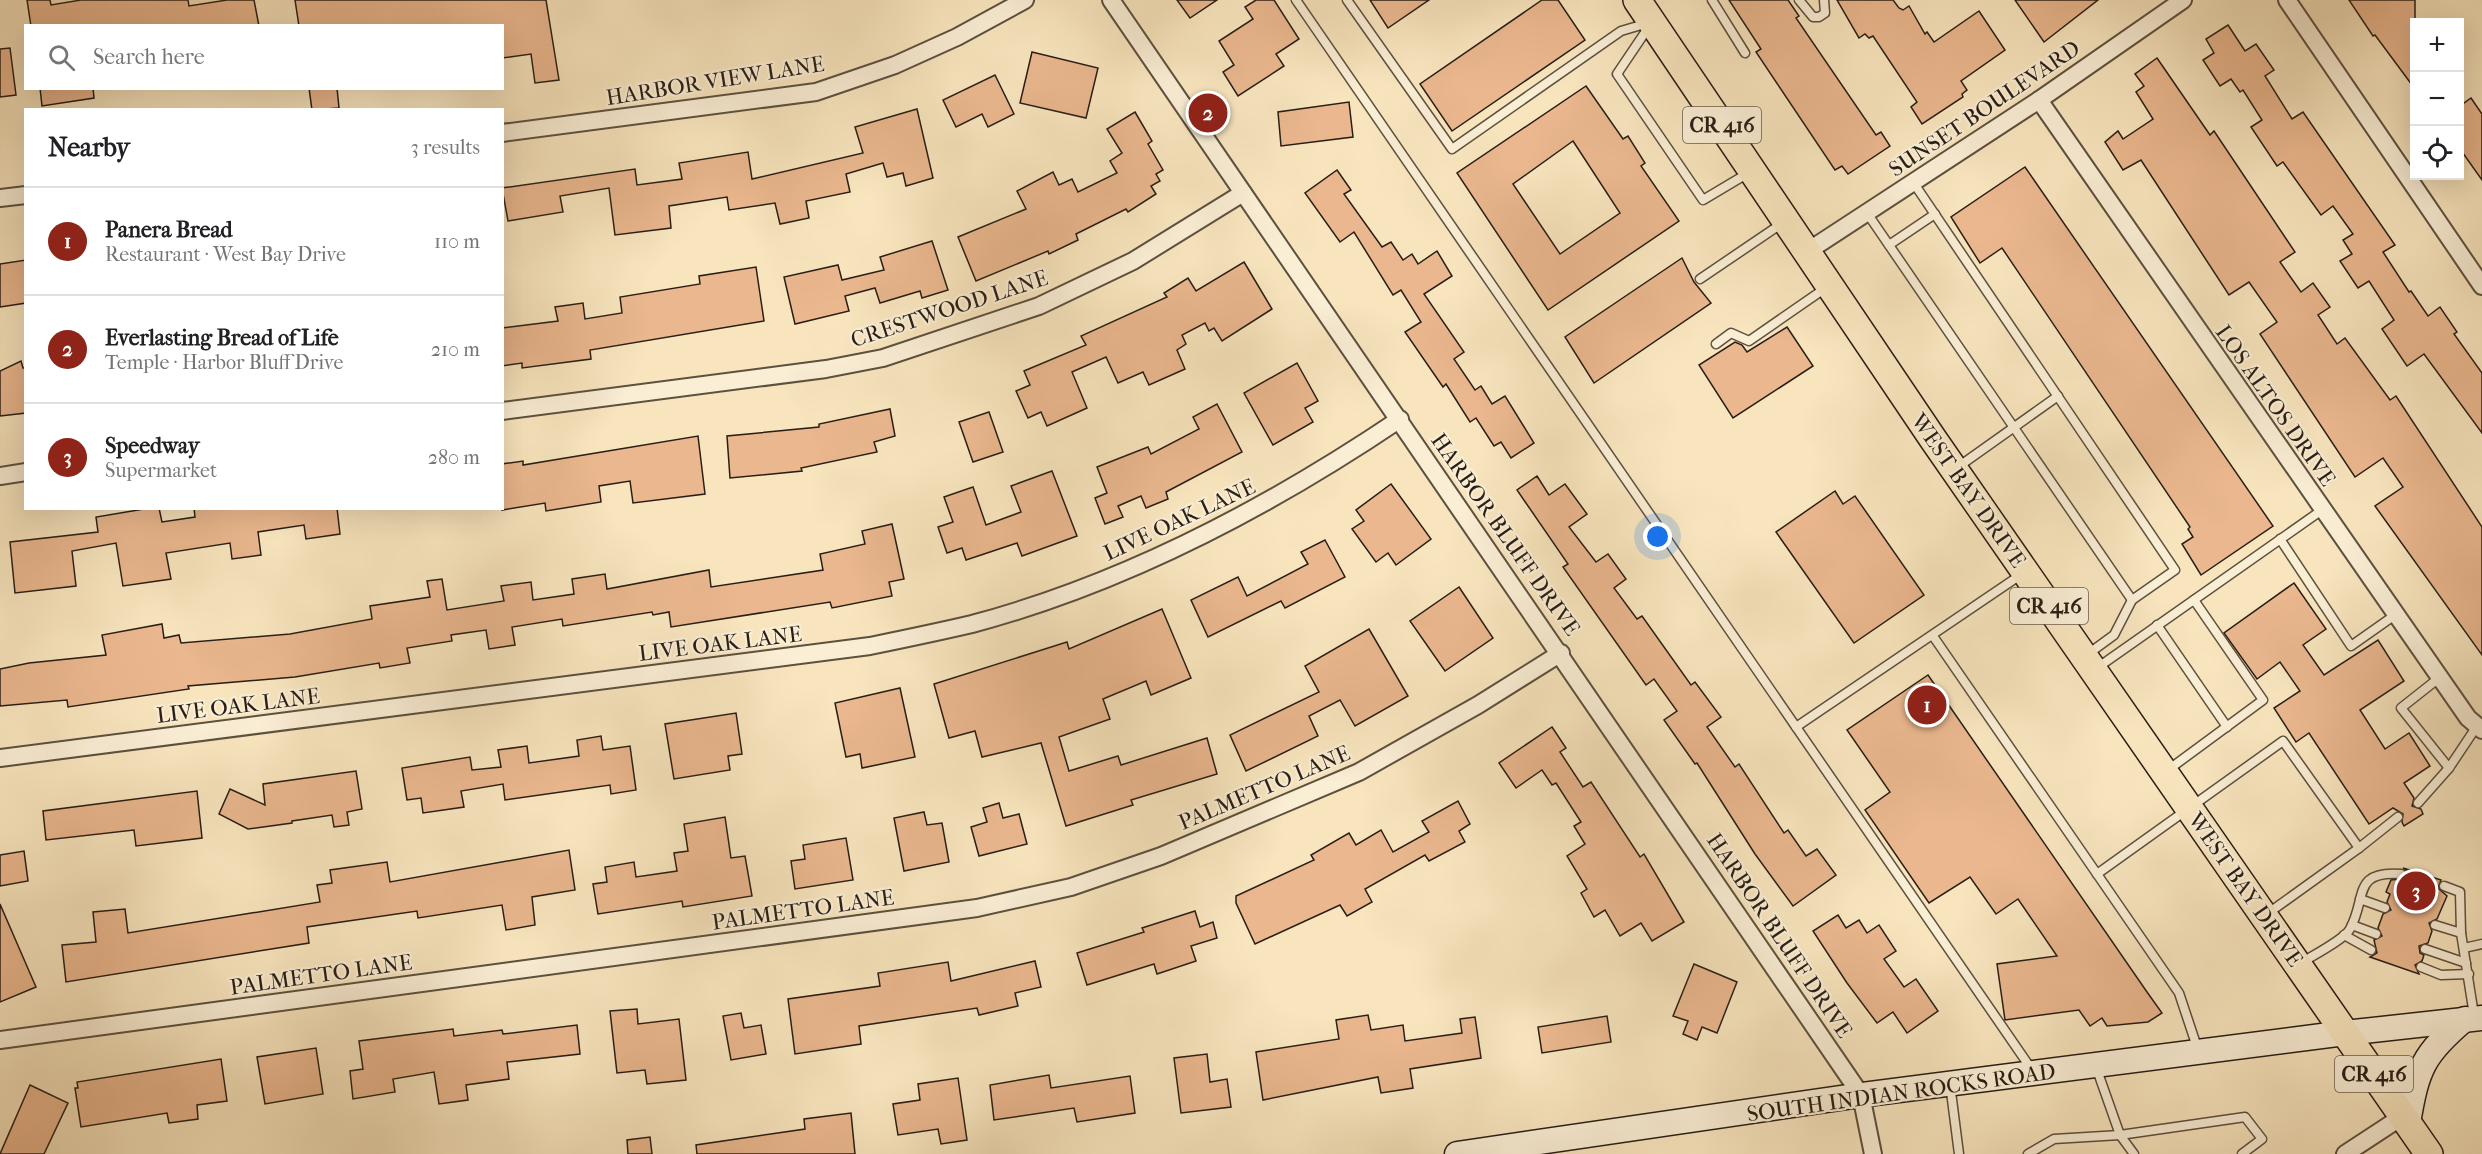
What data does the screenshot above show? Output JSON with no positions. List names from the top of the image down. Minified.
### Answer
{"streets":{"main road":["CR 416","WEST BAY DRIVE"],"street":["HARBOR VIEW LANE","SUNSET BOULEVARD","CRESTWOOD LANE","LOS ALTOS DRIVE","LIVE OAK LANE","HARBOR BLUFF DRIVE","PALMETTO LANE","SOUTH INDIAN ROCKS ROAD"]},"crossings":[["SUNSET BOULEVARD","LOS ALTOS DRIVE"],["SUNSET BOULEVARD","WEST BAY DRIVE"],["CRESTWOOD LANE","HARBOR BLUFF DRIVE"],["WEST BAY DRIVE","SOUTH INDIAN ROCKS ROAD"],["LIVE OAK LANE","HARBOR BLUFF DRIVE"],["HARBOR BLUFF DRIVE","PALMETTO LANE"],["HARBOR BLUFF DRIVE","SOUTH INDIAN ROCKS ROAD"]],"page":{"map_buttons":["+","−"],"search":"Search here","pins":["2","1","3"],"heading":["Nearby","3 results"],"list":[{"mark":"1","name":"Panera Bread","note":"Restaurant · West Bay Drive","value":"110 m"},{"mark":"2","name":"Everlasting Bread of Life","note":"Temple · Harbor Bluff Drive","value":"210 m"},{"mark":"3","name":"Speedway","note":"Supermarket","value":"280 m"}]}}
